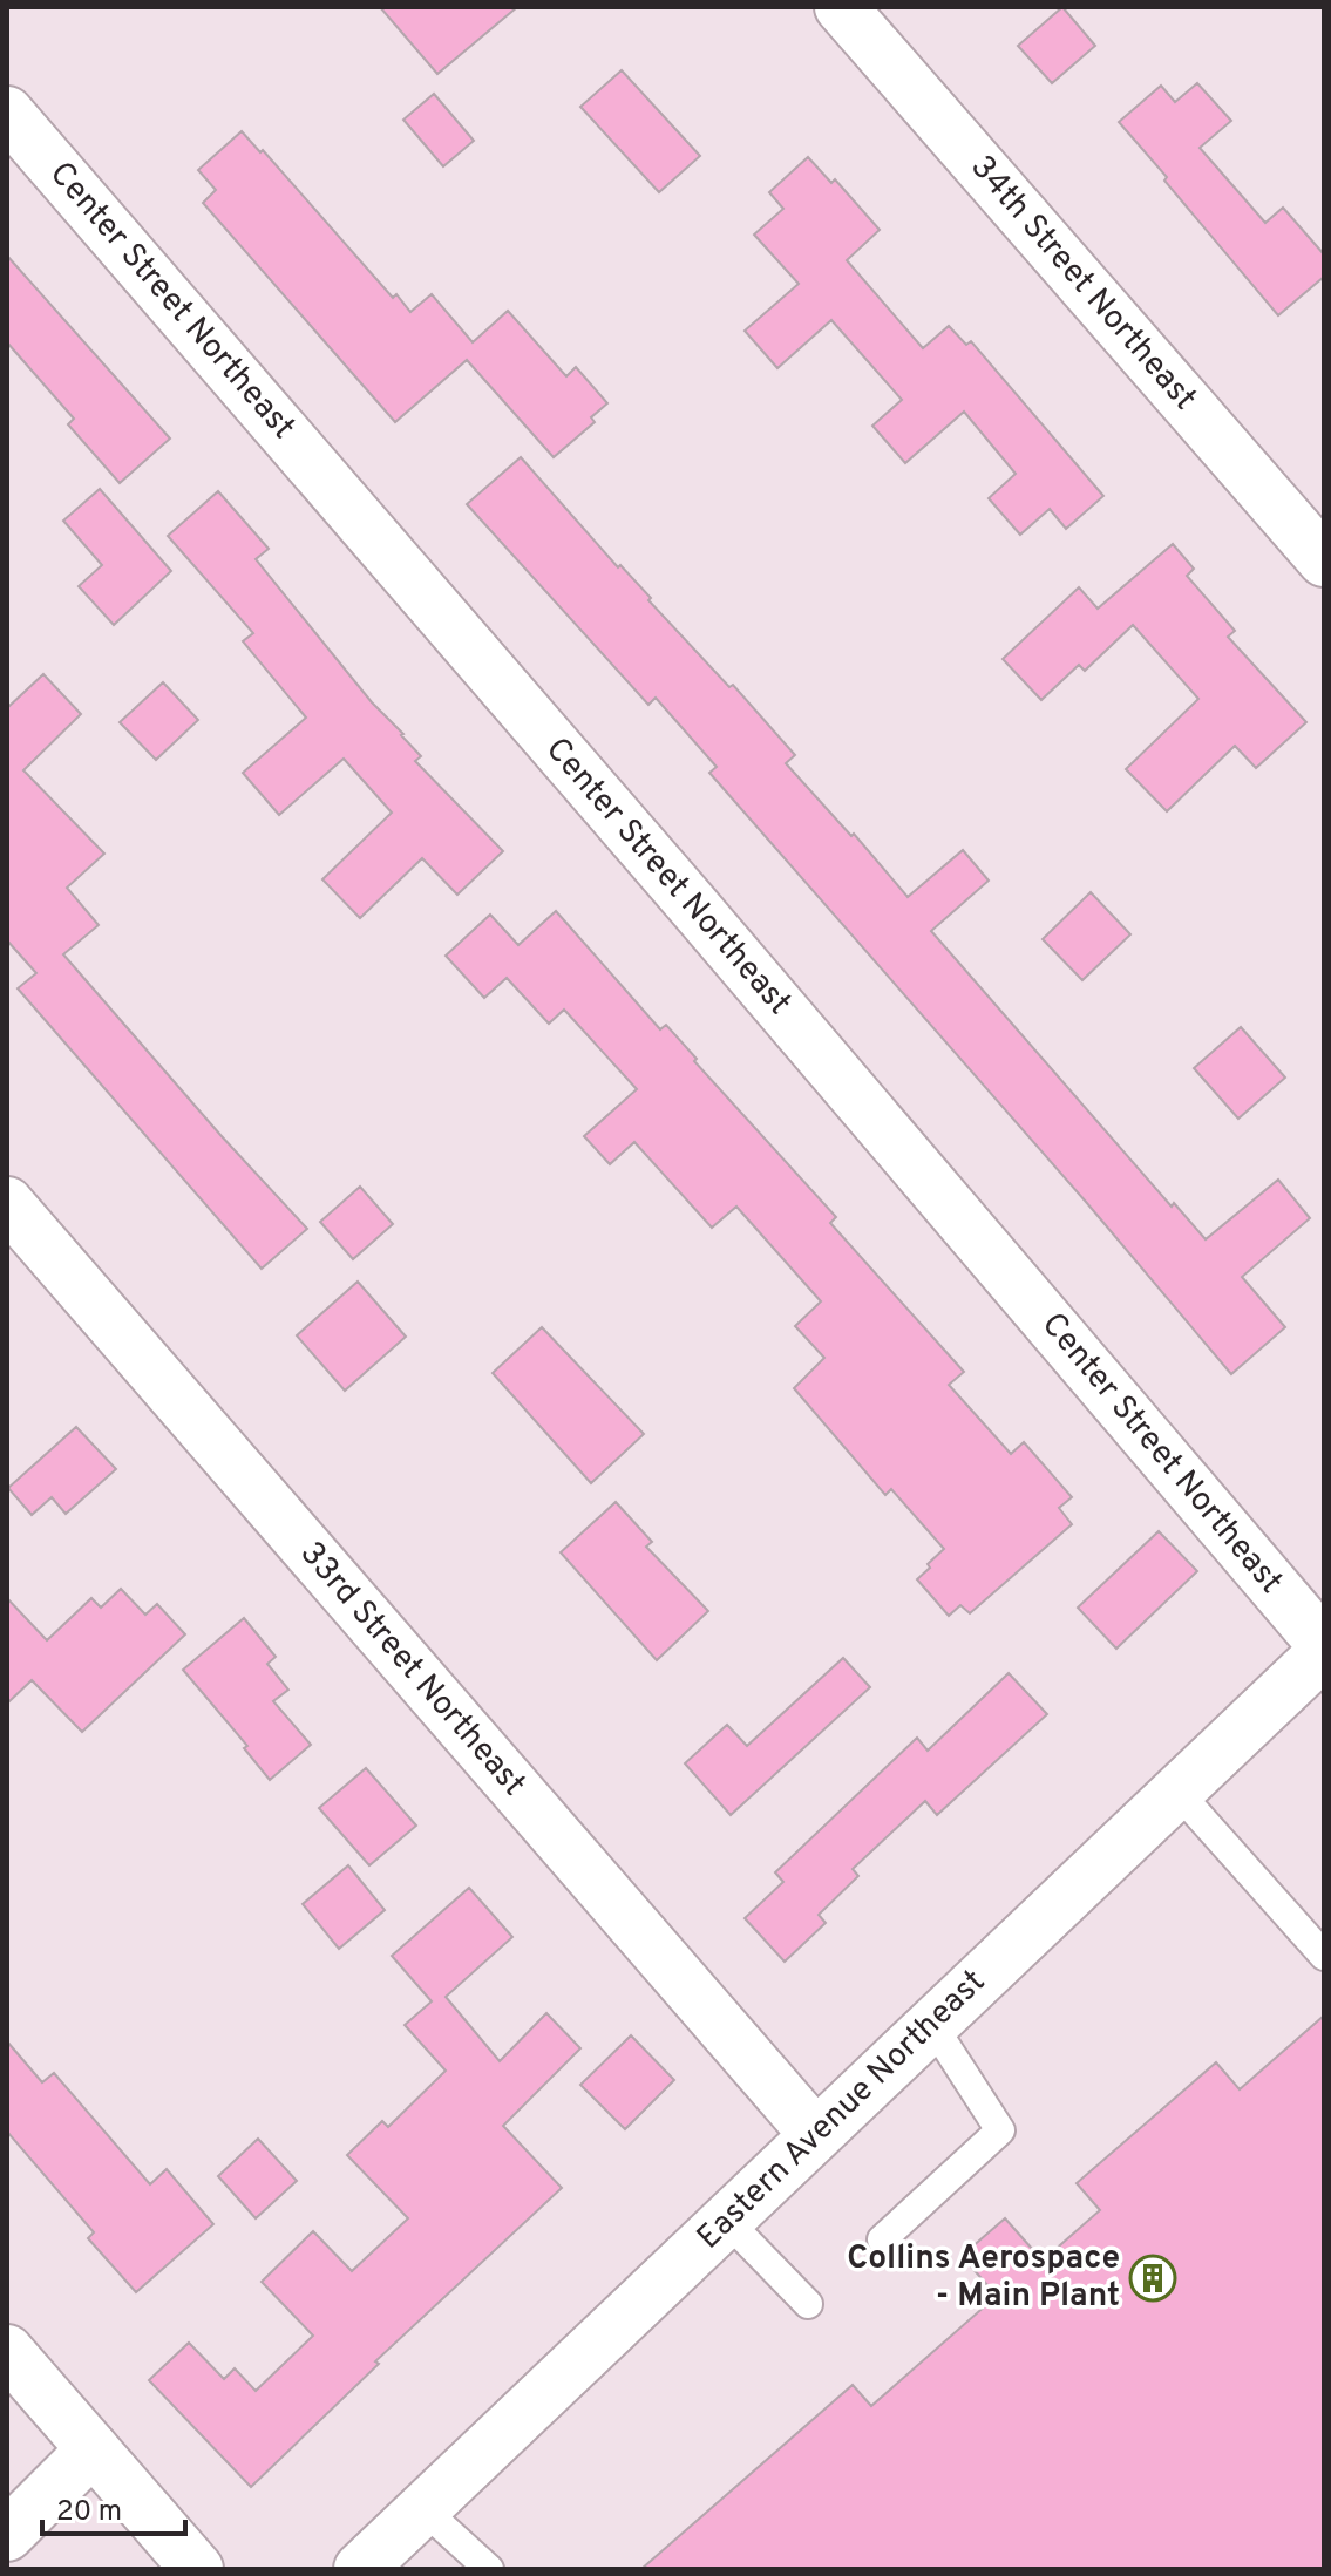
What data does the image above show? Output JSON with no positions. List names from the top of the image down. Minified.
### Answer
{"streets":{"street":["34th Street Northeast","Center Street Northeast","33rd Street Northeast","Eastern Avenue Northeast"]},"crossings":[["33rd Street Northeast","Eastern Avenue Northeast"]],"places":{"building":["Collins Aerospace - Main Plant"]},"scale_bar":"20 m"}
